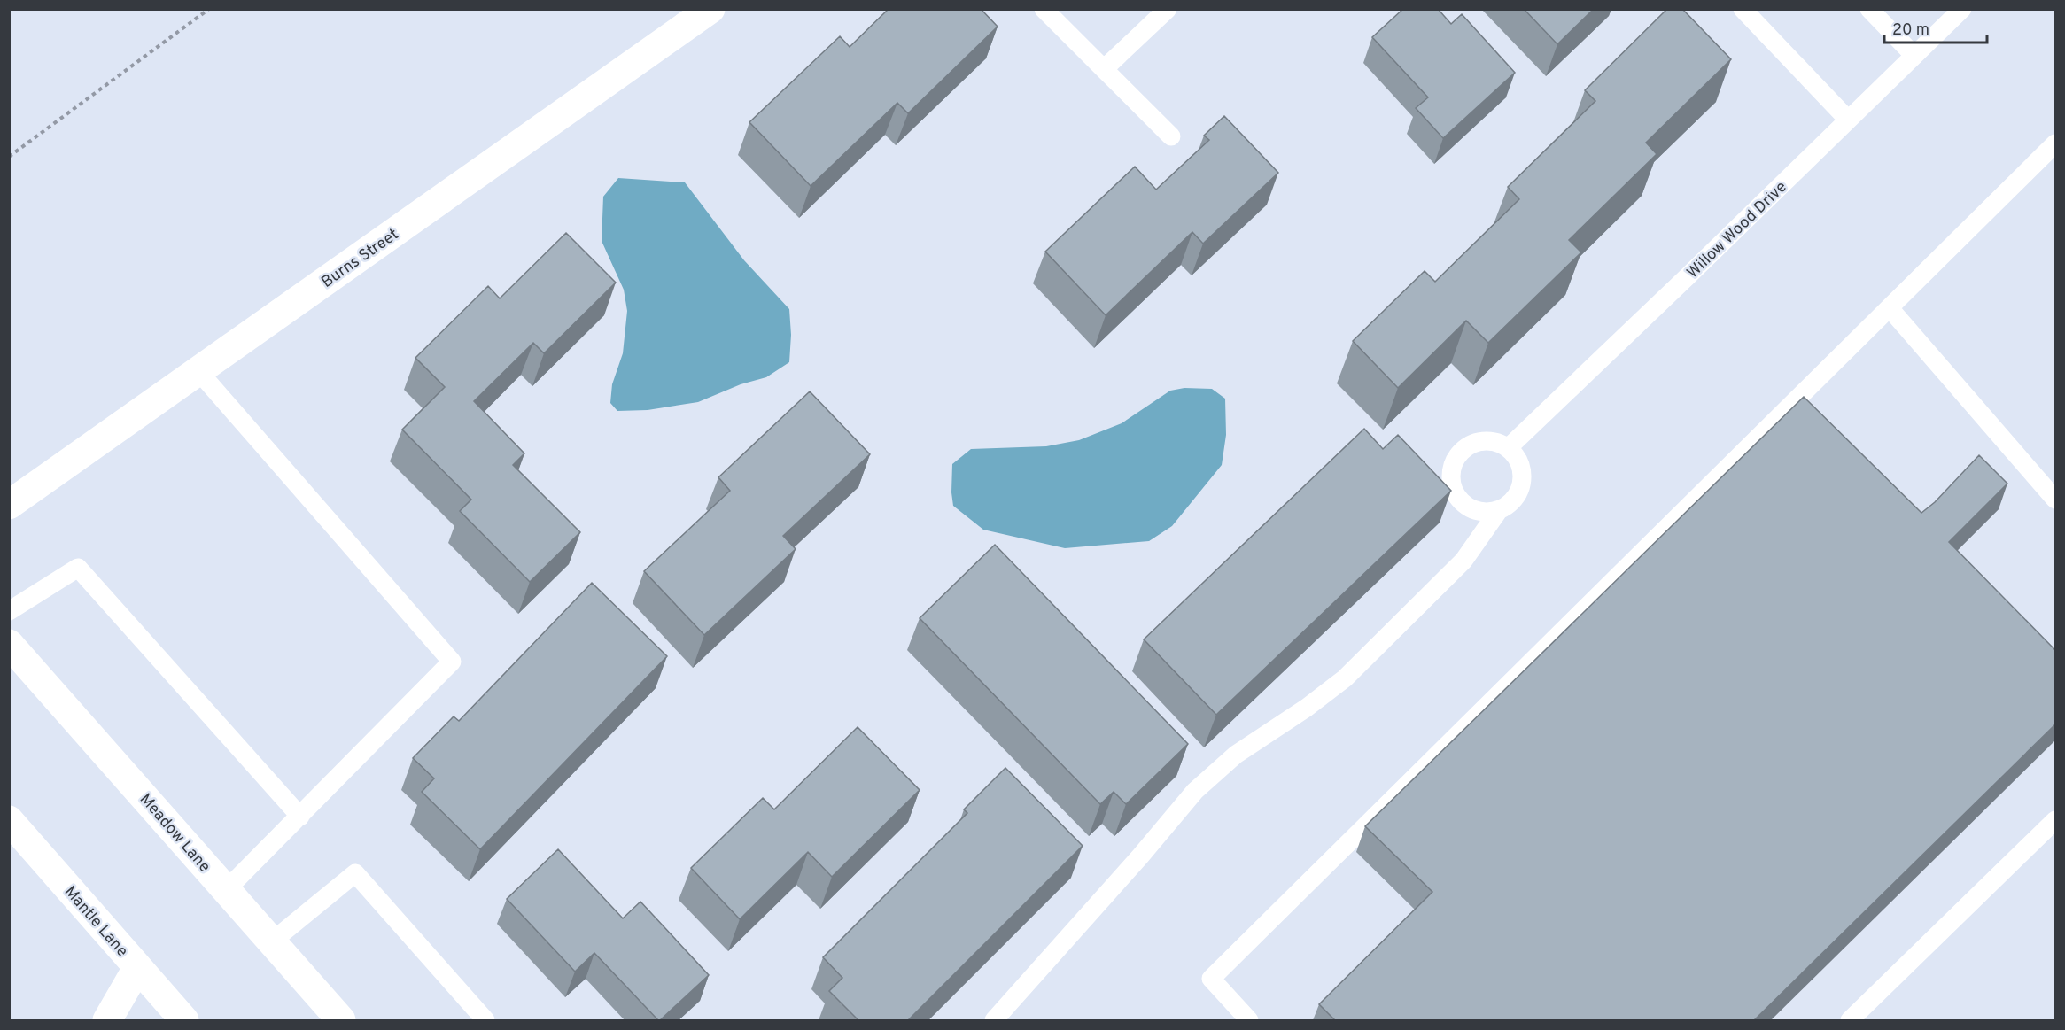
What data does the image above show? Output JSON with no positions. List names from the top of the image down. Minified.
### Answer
{"streets":{"street":["Burns Street","Meadow Lane","Mantle Lane"],"lane":["Willow Wood Drive"]},"scale_bar":"20 m"}
